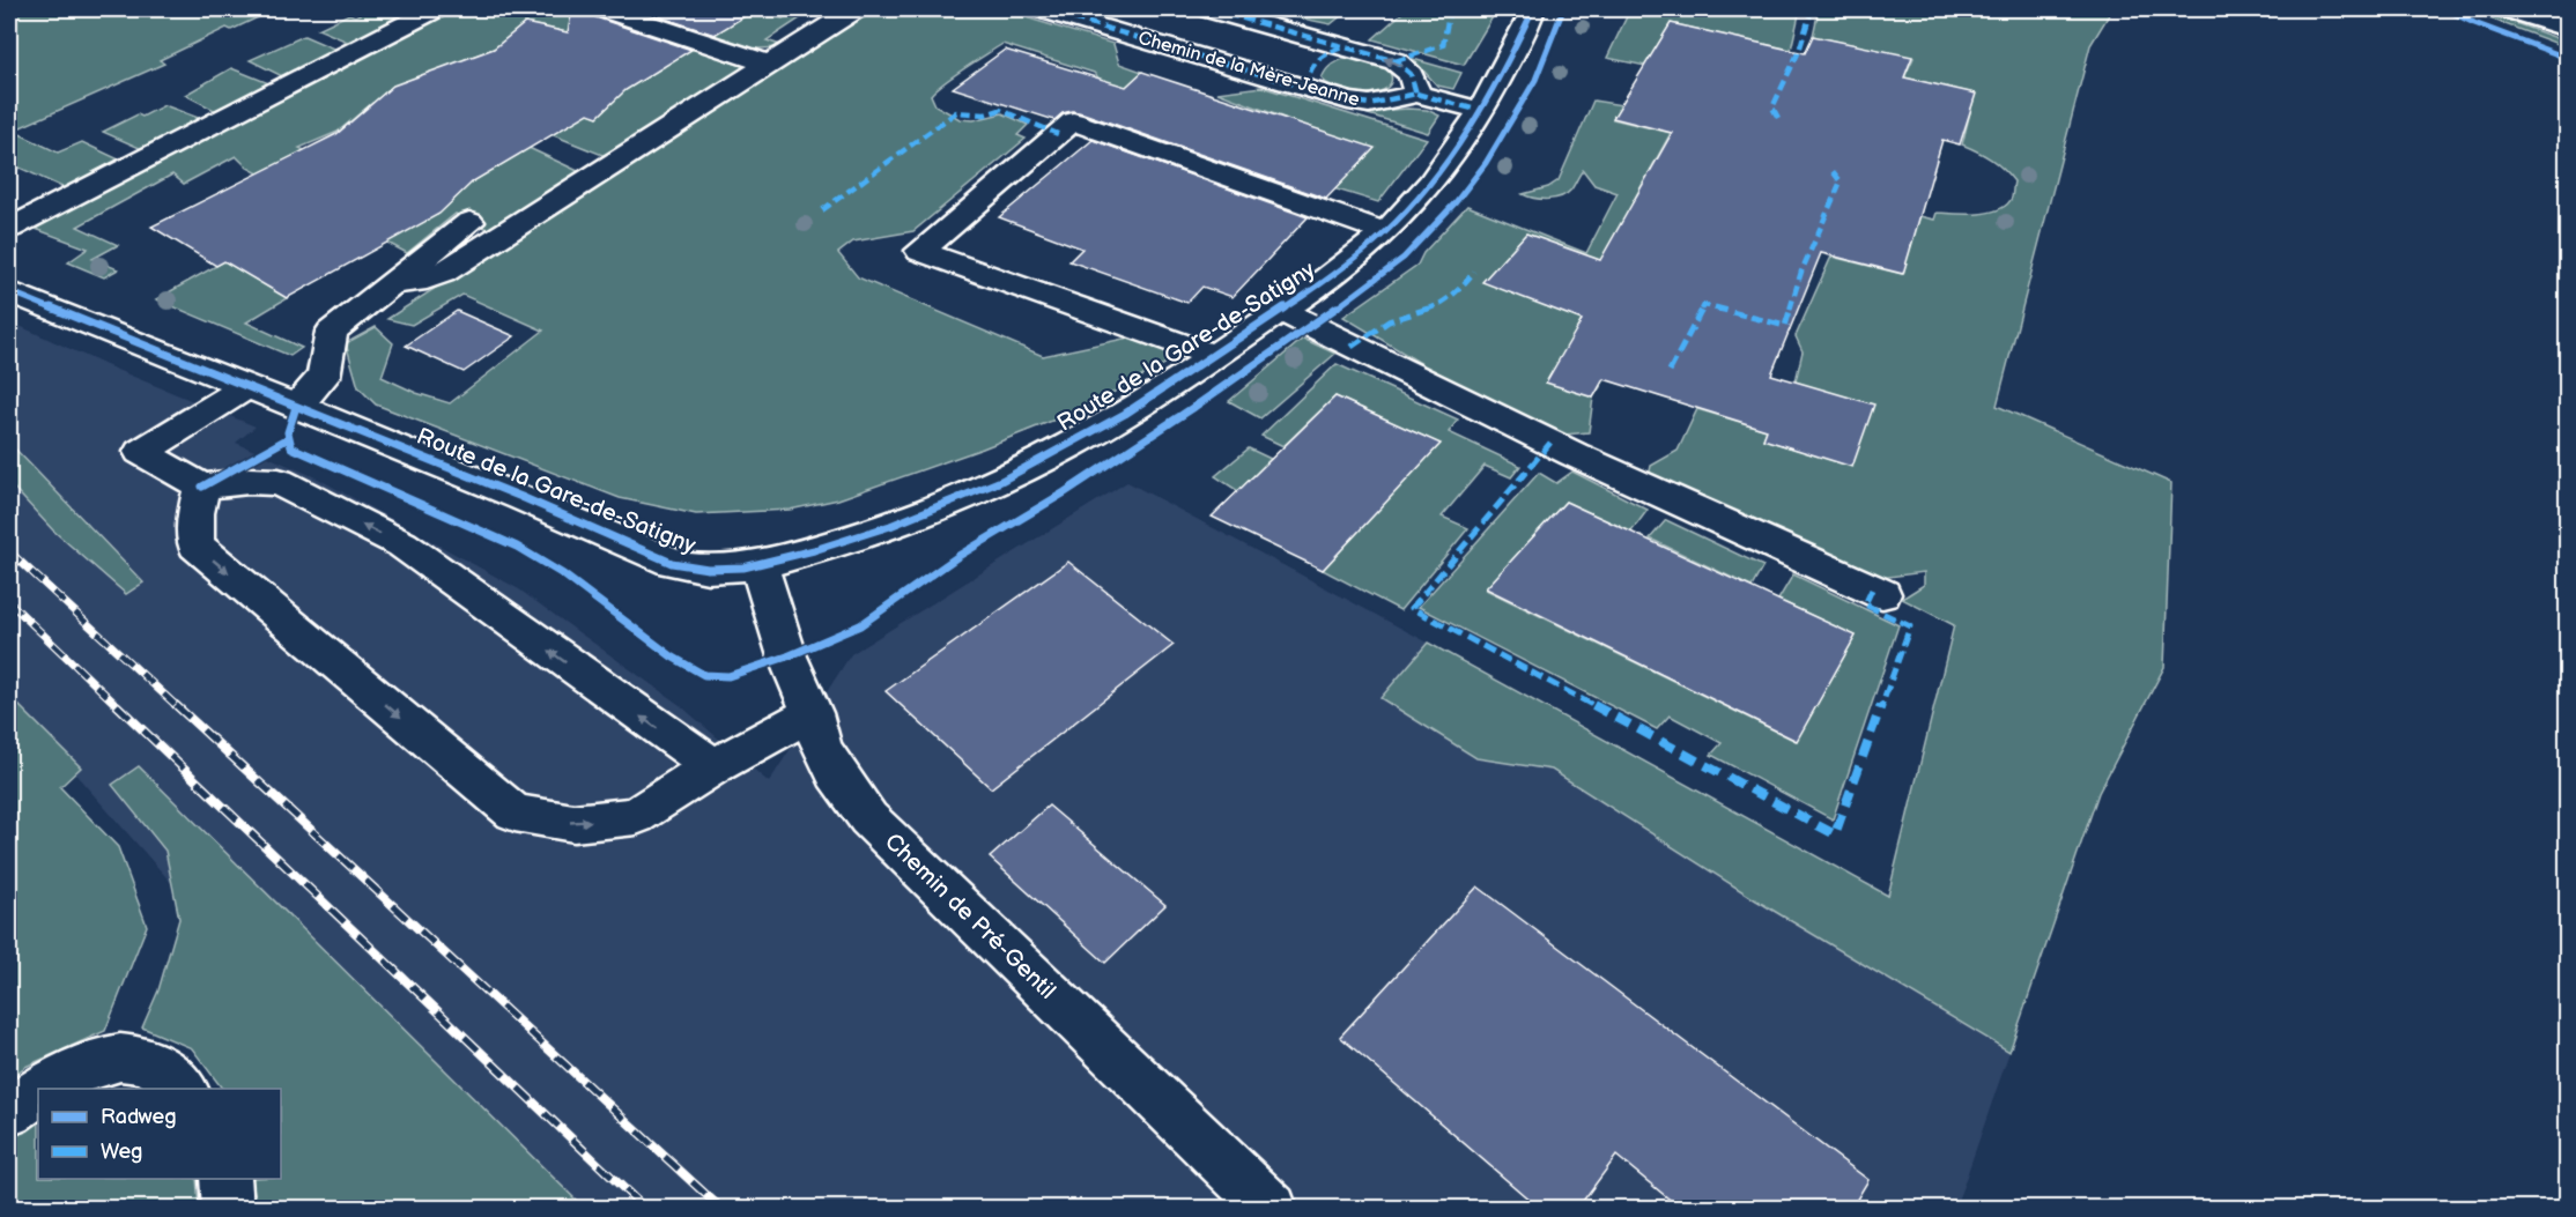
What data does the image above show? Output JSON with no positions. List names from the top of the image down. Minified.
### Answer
{"streets":{"street":["Chemin de la Mère-Jeanne","Route de la Gare-de-Satigny","Chemin de Pré-Gentil"]},"crossings":[["Chemin de la Mère-Jeanne","Route de la Gare-de-Satigny"],["Route de la Gare-de-Satigny","Chemin de Pré-Gentil"]],"legend":["Radweg","Weg"]}
